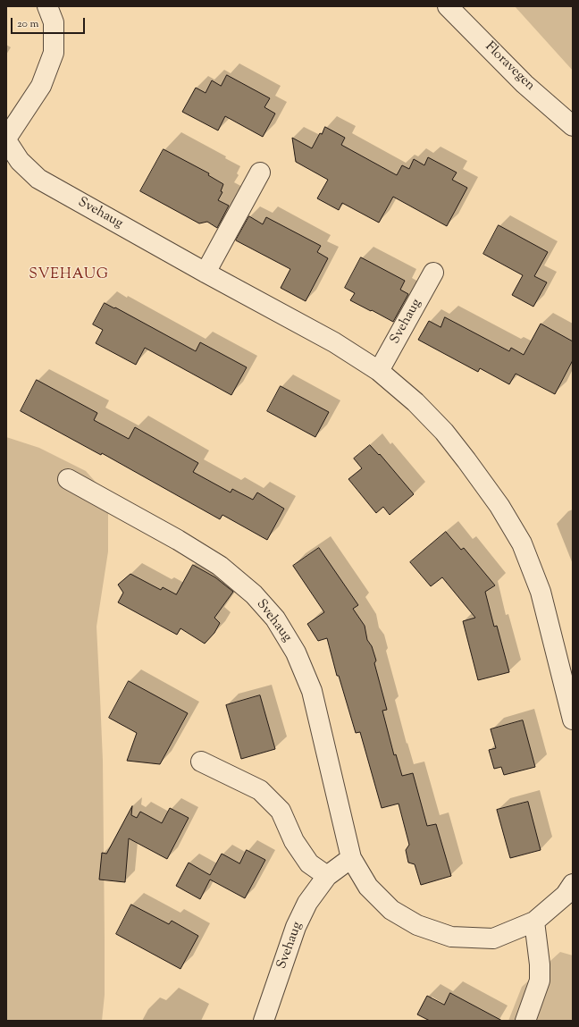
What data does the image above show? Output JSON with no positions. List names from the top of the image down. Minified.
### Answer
{"streets":{"street":["Floravegen","Svehaug"]},"districts":["SVEHAUG"],"scale_bar":"20 m"}
